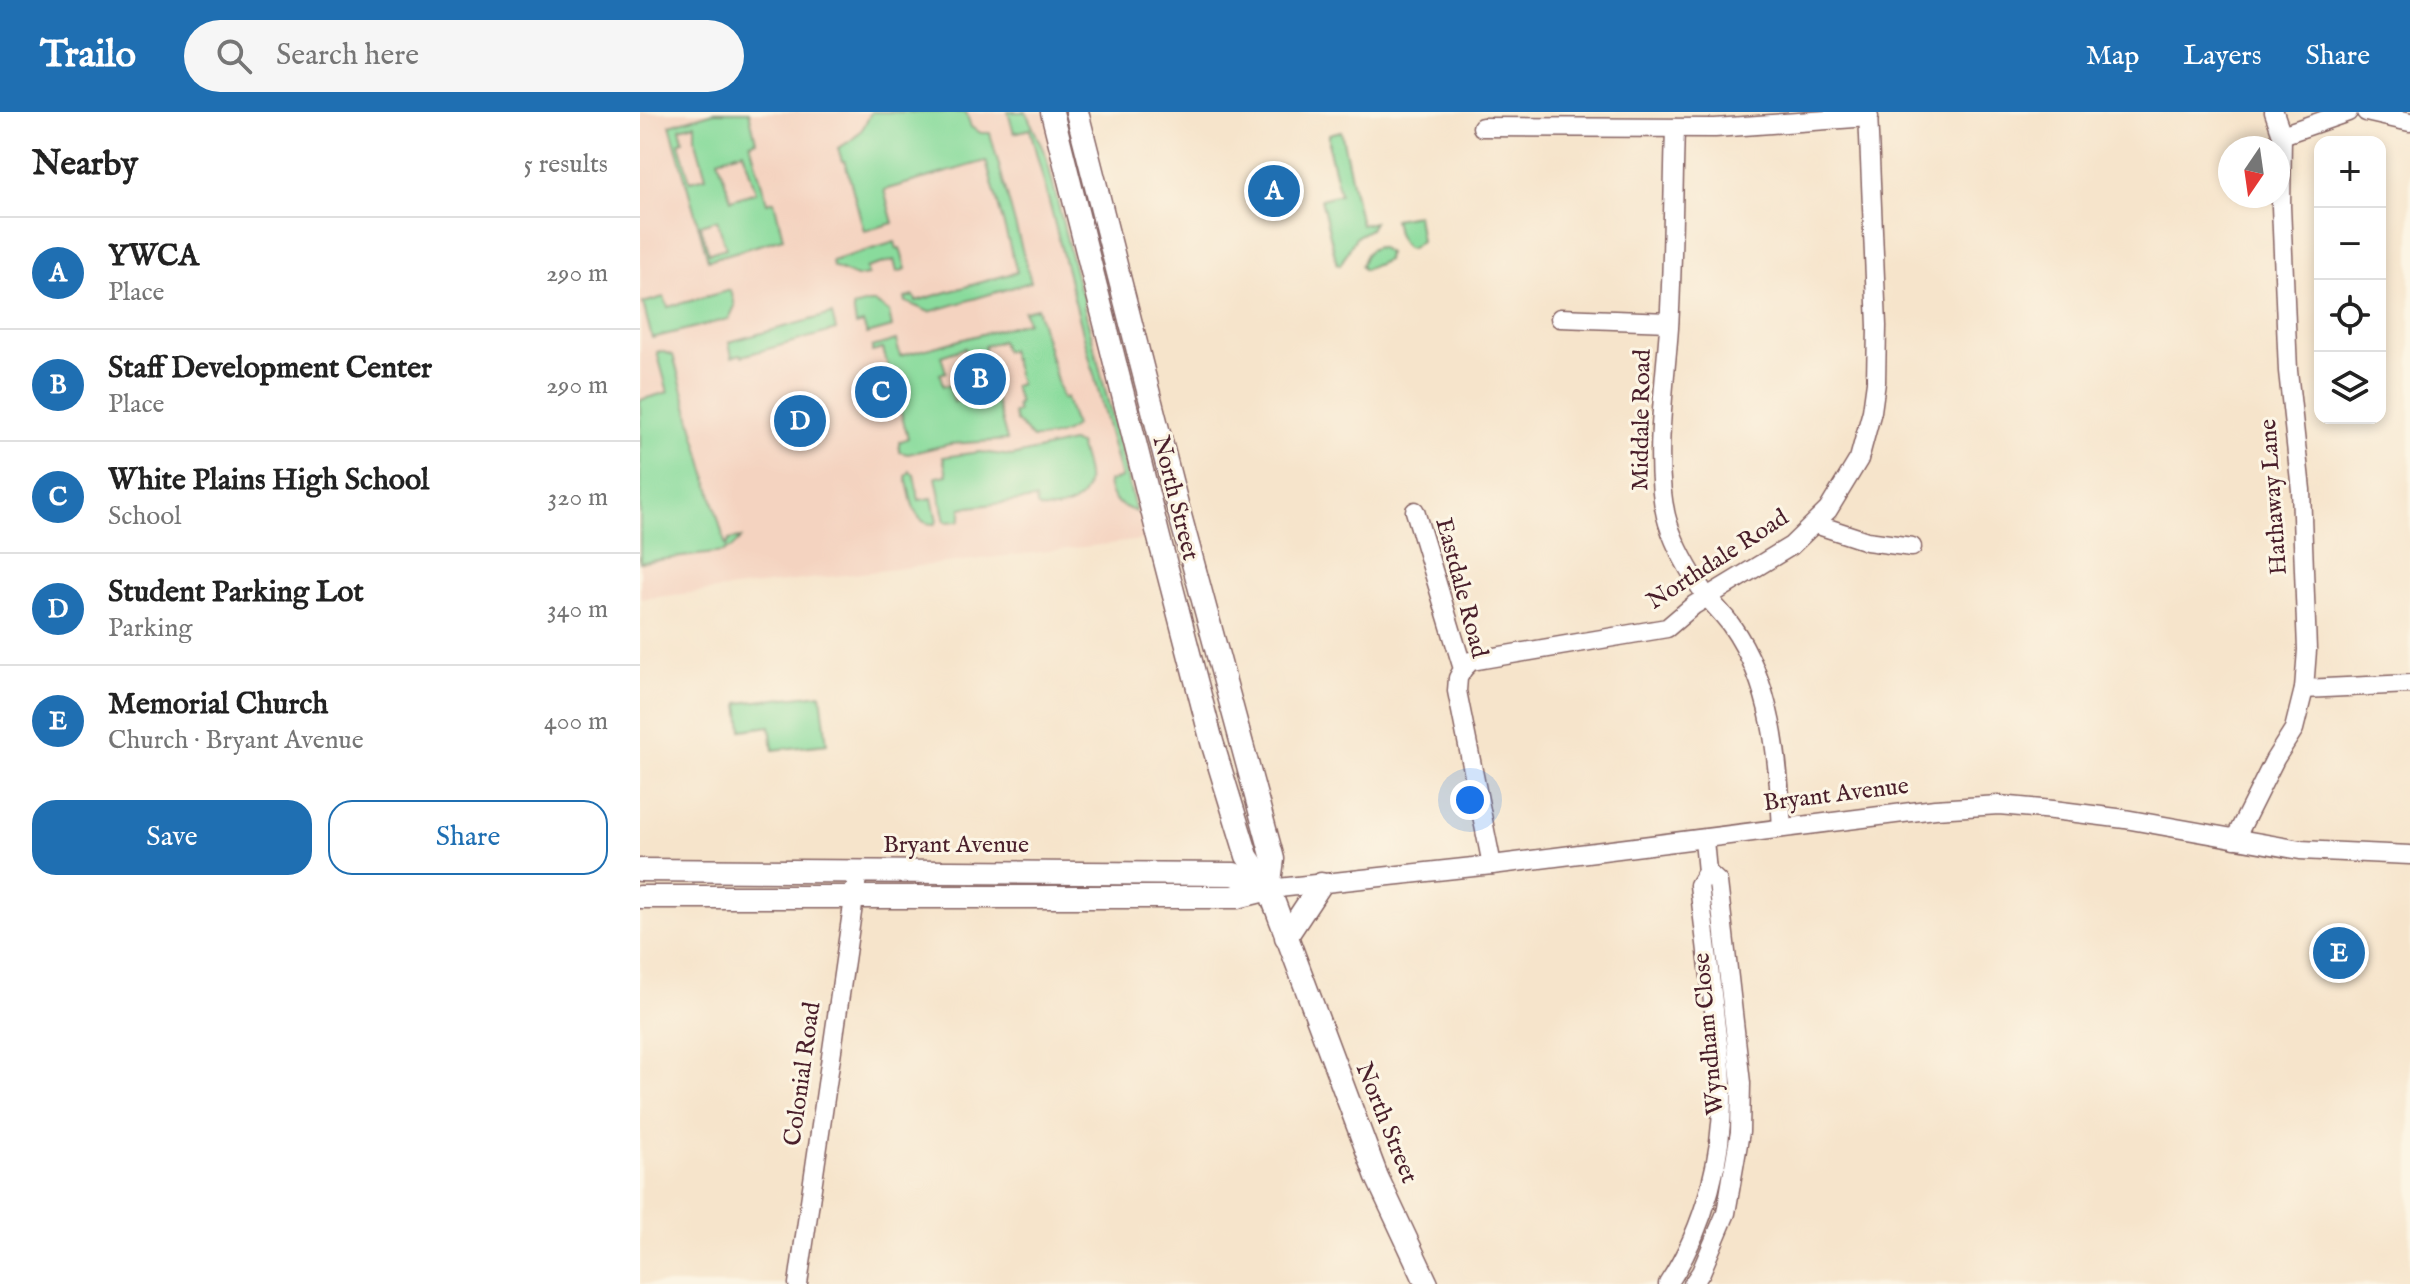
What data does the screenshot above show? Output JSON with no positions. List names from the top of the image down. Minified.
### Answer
{"streets":{"main road":["North Street","Bryant Avenue"],"street":["Middale Road","Hathaway Lane","Northdale Road","Eastdale Road","Wyndham Close","Colonial Road"]},"crossings":[["Middale Road","Northdale Road"],["Middale Road","Bryant Avenue"],["Hathaway Lane","Bryant Avenue"],["North Street","Bryant Avenue"],["Northdale Road","Eastdale Road"],["Eastdale Road","Bryant Avenue"],["Bryant Avenue","Wyndham Close"],["Bryant Avenue","Colonial Road"]],"north":"bottom","page":{"header":"Trailo","search":"Search here","nav":["Map","Layers","Share"],"heading":["Nearby","5 results"],"map_buttons":["+","−"],"pins":["A","B","C","D","E"],"list":[{"mark":"A","name":"YWCA","note":"Place","value":"290 m"},{"mark":"B","name":"Staff Development Center","note":"Place","value":"290 m"},{"mark":"C","name":"White Plains High School","note":"School","value":"320 m"},{"mark":"D","name":"Student Parking Lot","note":"Parking","value":"340 m"},{"mark":"E","name":"Memorial Church","note":"Church · Bryant Avenue","value":"400 m"}],"buttons":["Save","Share"]}}
